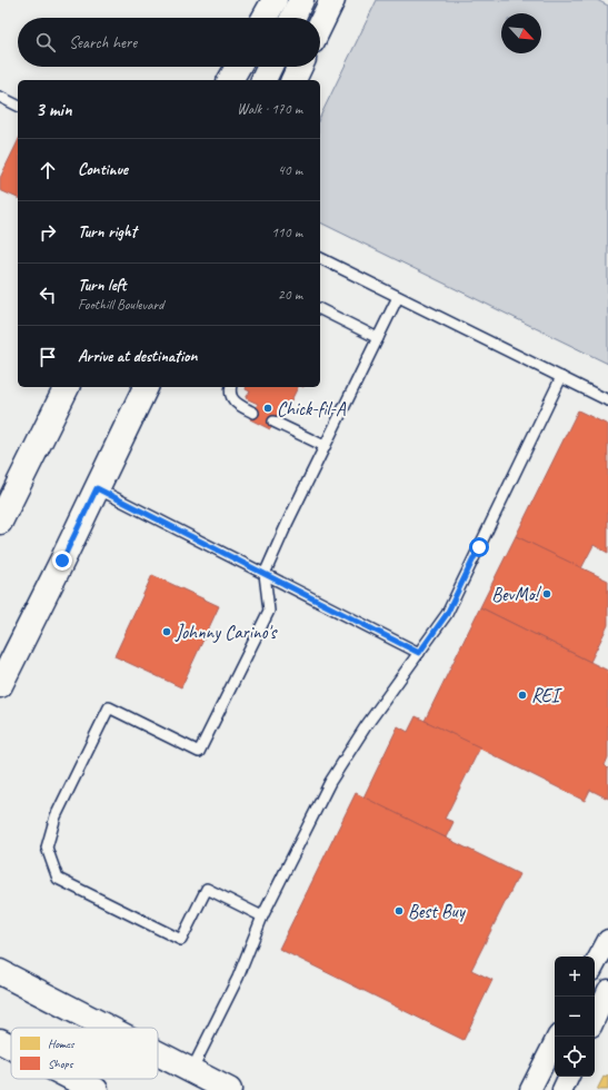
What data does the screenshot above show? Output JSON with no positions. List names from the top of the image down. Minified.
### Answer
{"places":["Chick-fil-A","BevMo!","Johnny Carino's","REI","Best Buy"],"legend":["Homes","Shops"],"north":"bottom right","page":{"search":"Search here","heading":["3 min","Walk · 170 m"],"list":[["Continue","40 m"],["Turn right","110 m"],["Turn left","Foothill Boulevard","20 m"],"Arrive at destination"],"map_buttons":["+","−"]}}
